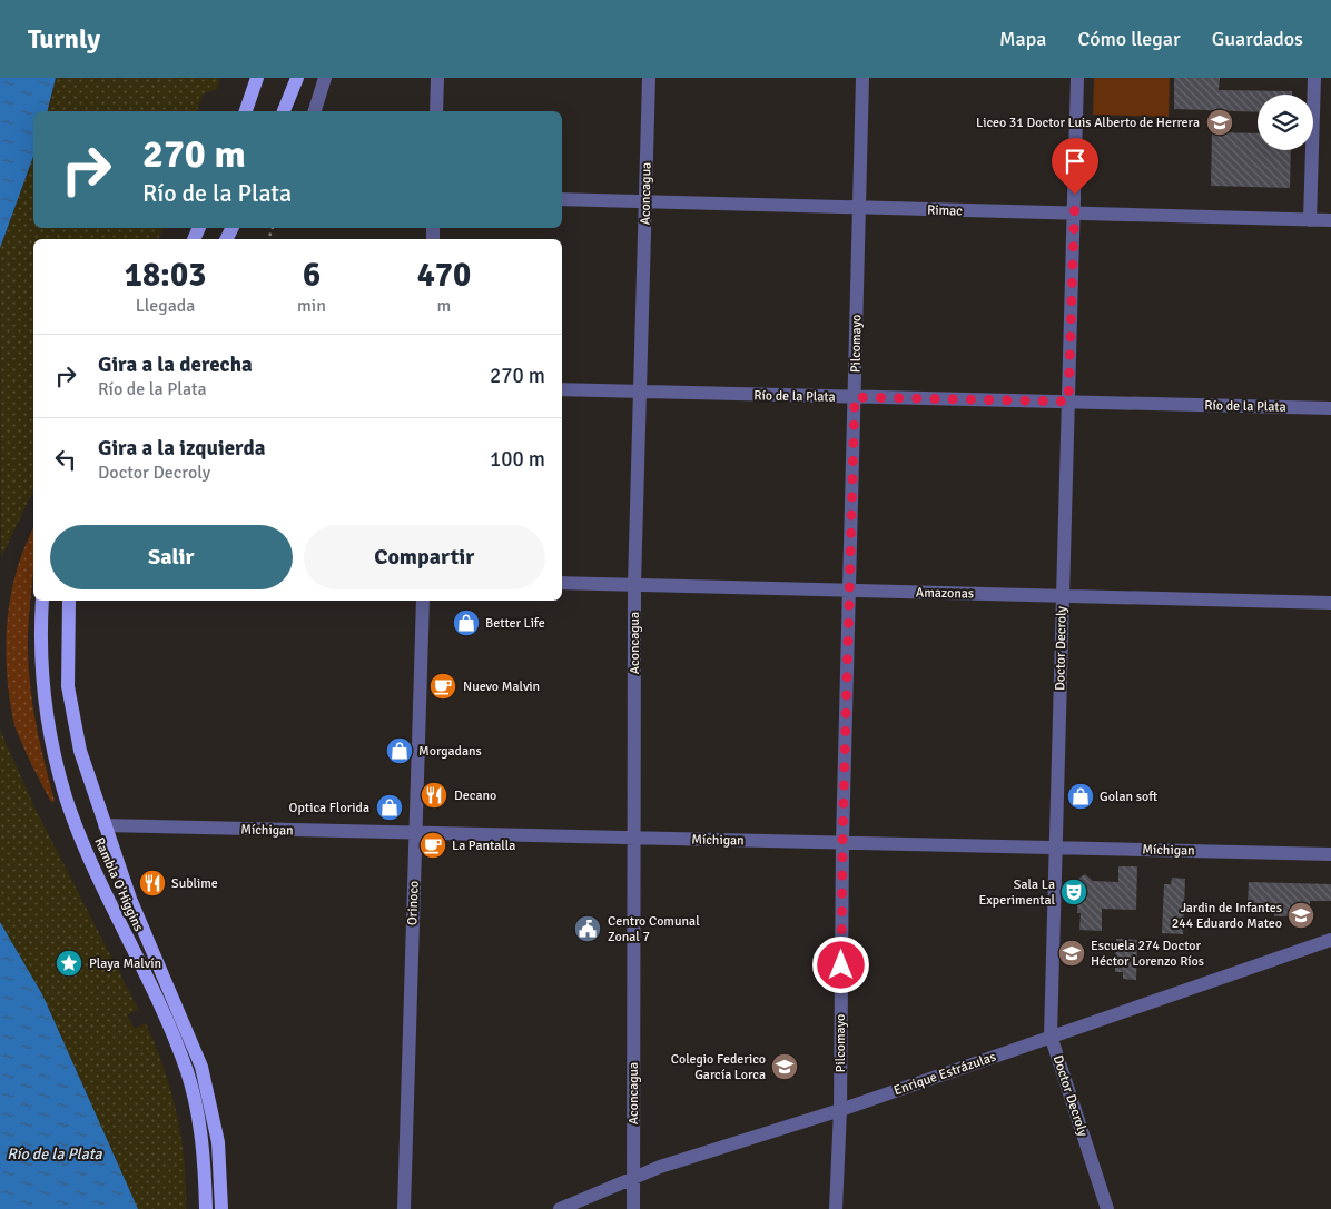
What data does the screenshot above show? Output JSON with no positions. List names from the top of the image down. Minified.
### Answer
{"streets":{"main road":["Rambla O'Higgins"],"street":["Aconcagua","Rimac","Pilcomayo","Río de la Plata","Amazonas","Doctor Decroly","Míchigan","Orinoco","Enrique Estrázulas"]},"crossings":[["Aconcagua","Rimac"],["Aconcagua","Río de la Plata"],["Aconcagua","Amazonas"],["Aconcagua","Míchigan"],["Aconcagua","Enrique Estrázulas"],["Rimac","Pilcomayo"],["Rimac","Doctor Decroly"],["Pilcomayo","Río de la Plata"],["Pilcomayo","Amazonas"],["Pilcomayo","Míchigan"],["Pilcomayo","Enrique Estrázulas"],["Río de la Plata","Doctor Decroly"],["Amazonas","Doctor Decroly"],["Doctor Decroly","Míchigan"],["Doctor Decroly","Enrique Estrázulas"],["Míchigan","Rambla O'Higgins"],["Míchigan","Orinoco"]],"water":["Río de la Plata"],"places":{"school or university":["Liceo 31 Doctor Luis Alberto de Herrera","Jardin de Infantes 244 Eduardo Mateo","Escuela 274 Doctor Héctor Lorenzo Ríos","Colegio Federico García Lorca"],"shop":["Better Life","Morgadans","Golan soft","Optica Florida"],"cafe":["Nuevo Malvin","La Pantalla"],"restaurant":["Decano","Sublime"],"theatre":["Sala La Experimental"],"public building":["Centro Comunal Zonal 7"],"place":["Playa Malvín"]},"page":{"header":"Turnly","nav":["Mapa","Cómo llegar","Guardados"],"turn":["270 m","Río de la Plata"],"eta":["18:03","Llegada","6","min","470","m"],"list":[{"name":"Gira a la derecha","note":"Río de la Plata","value":"270 m"},{"name":"Gira a la izquierda","note":"Doctor Decroly","value":"100 m"}],"buttons":["Salir","Compartir"]}}
